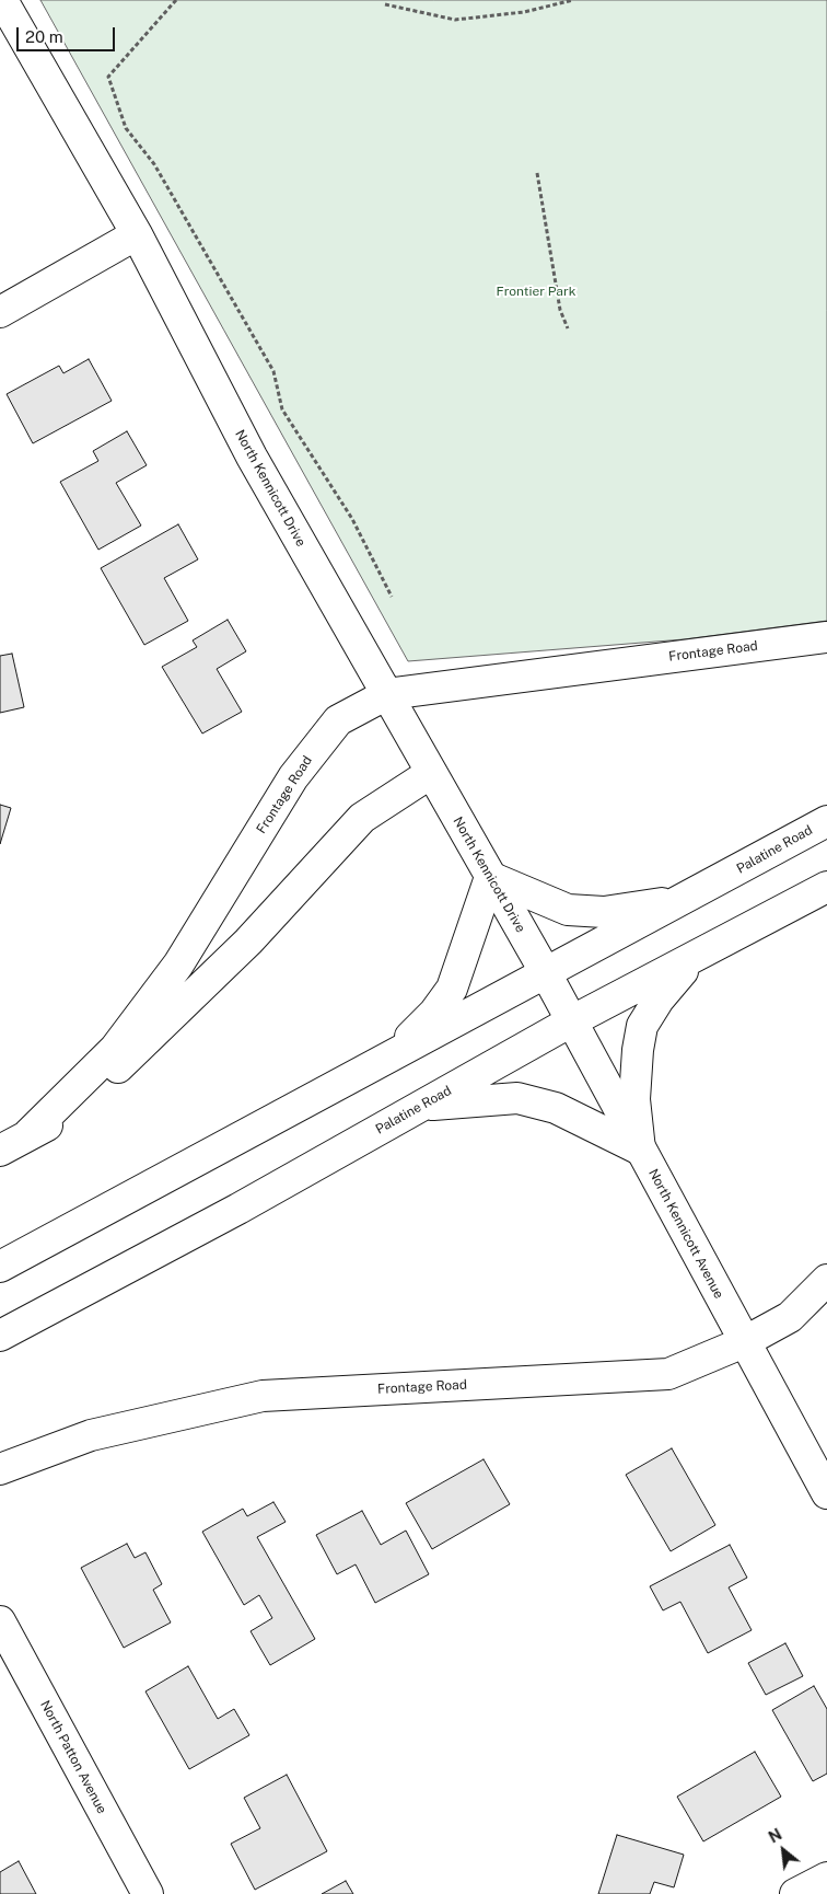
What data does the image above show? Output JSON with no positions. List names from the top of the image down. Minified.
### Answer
{"streets":{"main road":["North Kennicott Drive","Frontage Road","Palatine Road","North Kennicott Avenue","North Patton Avenue"]},"crossings":[["North Kennicott Drive","Frontage Road"],["North Kennicott Drive","Palatine Road"],["North Kennicott Drive","North Kennicott Avenue"],["Frontage Road","North Kennicott Avenue"],["Palatine Road","North Kennicott Avenue"]],"parks":["Frontier Park"],"scale_bar":"20 m","north":"top left"}
